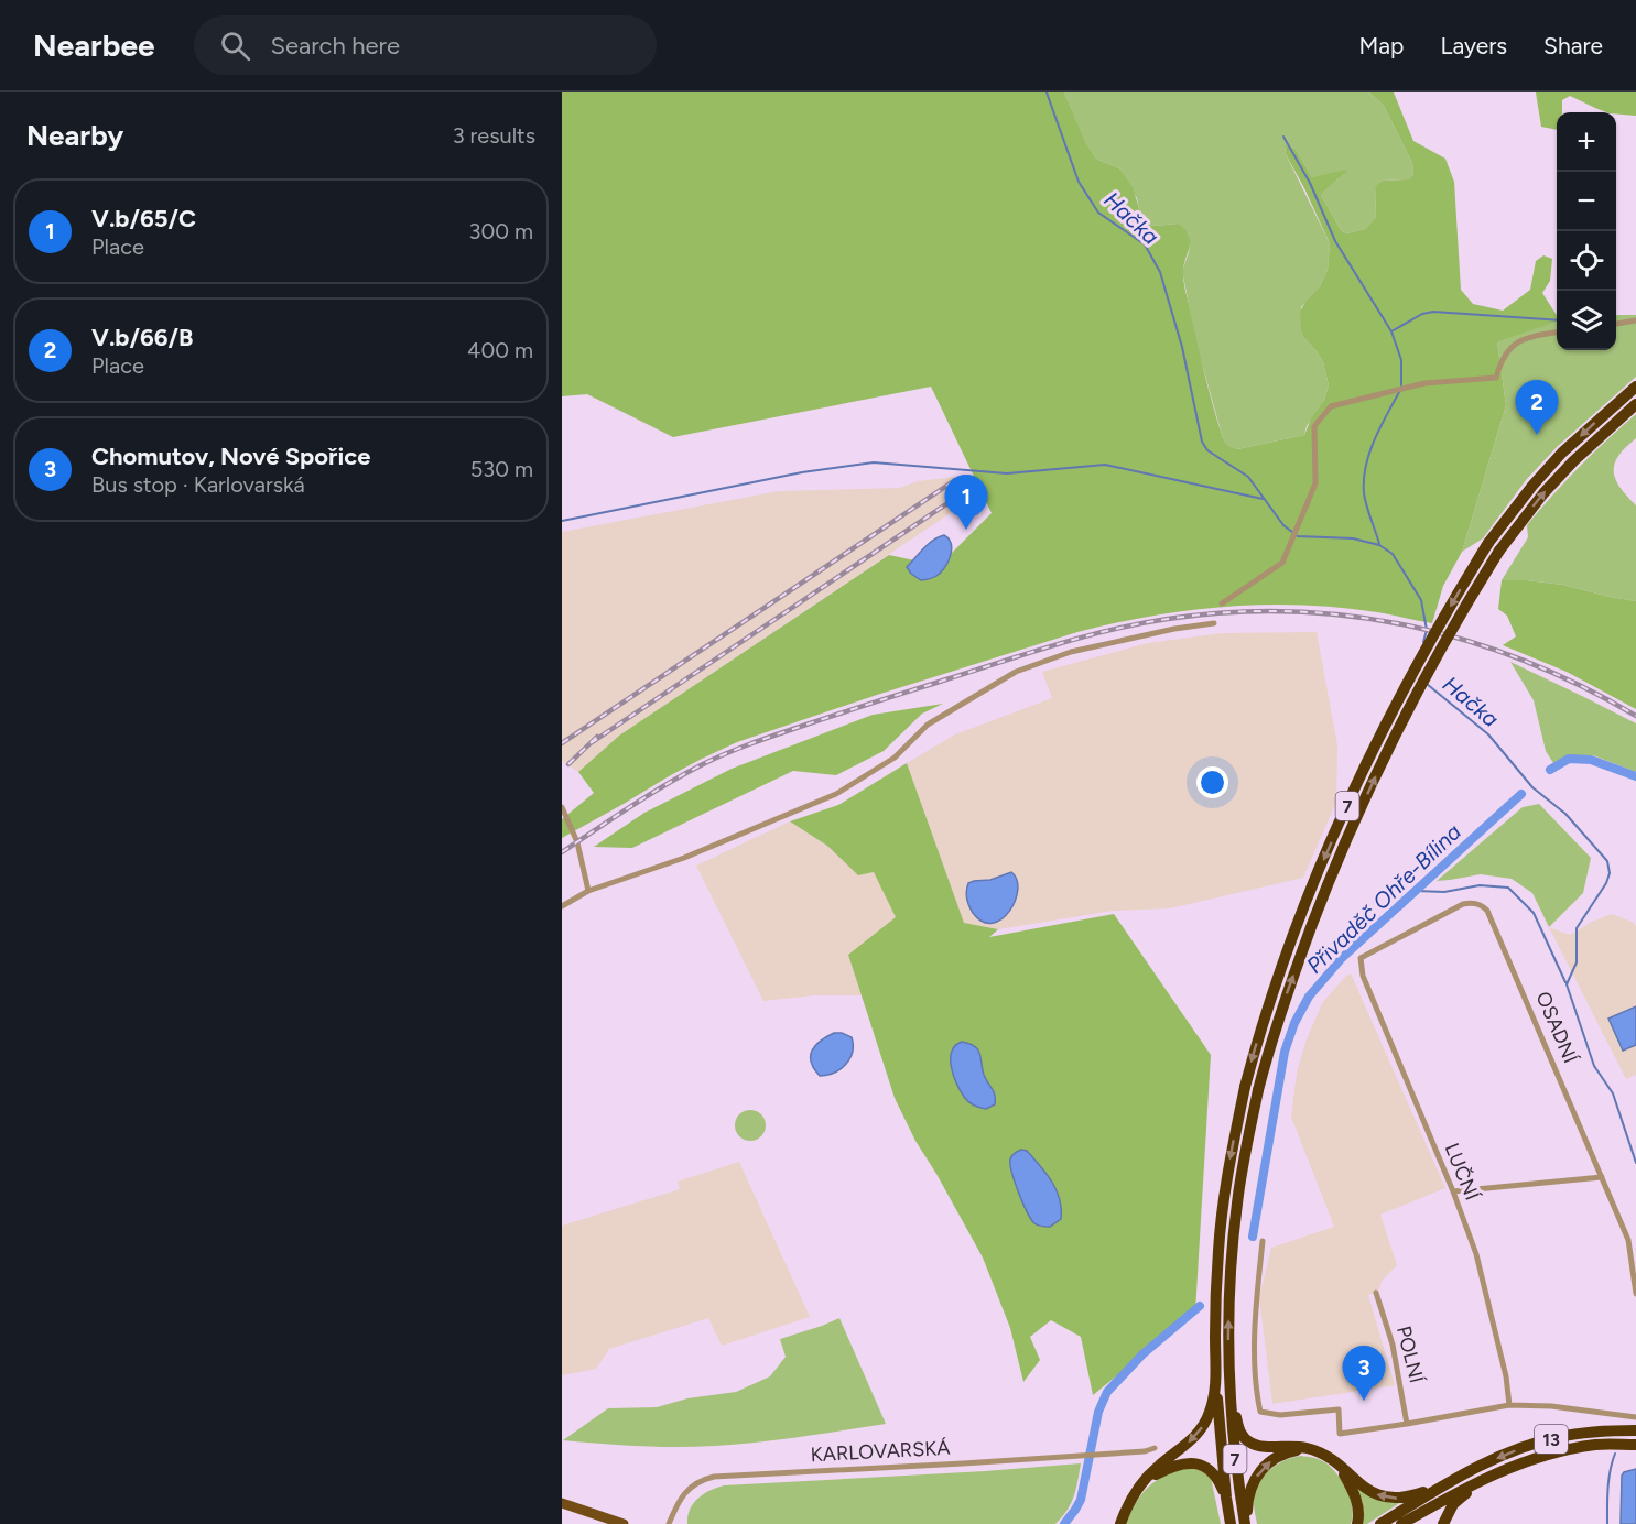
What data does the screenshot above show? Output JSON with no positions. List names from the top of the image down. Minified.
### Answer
{"streets":{"highway":["7","13"],"street":["OSADNÍ","LUČNÍ","POLNÍ","KARLOVARSKÁ"]},"crossings":[["OSADNÍ","LUČNÍ"]],"water":["Hačka","Přivaděč Ohře-Bílina"],"page":{"header":"Nearbee","search":"Search here","nav":["Map","Layers","Share"],"heading":["Nearby","3 results"],"map_buttons":["+","−"],"list":[{"mark":"1","name":"V.b/65/C","note":"Place","value":"300 m"},{"mark":"2","name":"V.b/66/B","note":"Place","value":"400 m"},{"mark":"3","name":"Chomutov, Nové Spořice","note":"Bus stop · Karlovarská","value":"530 m"}],"pins":["2","1","3"]}}
